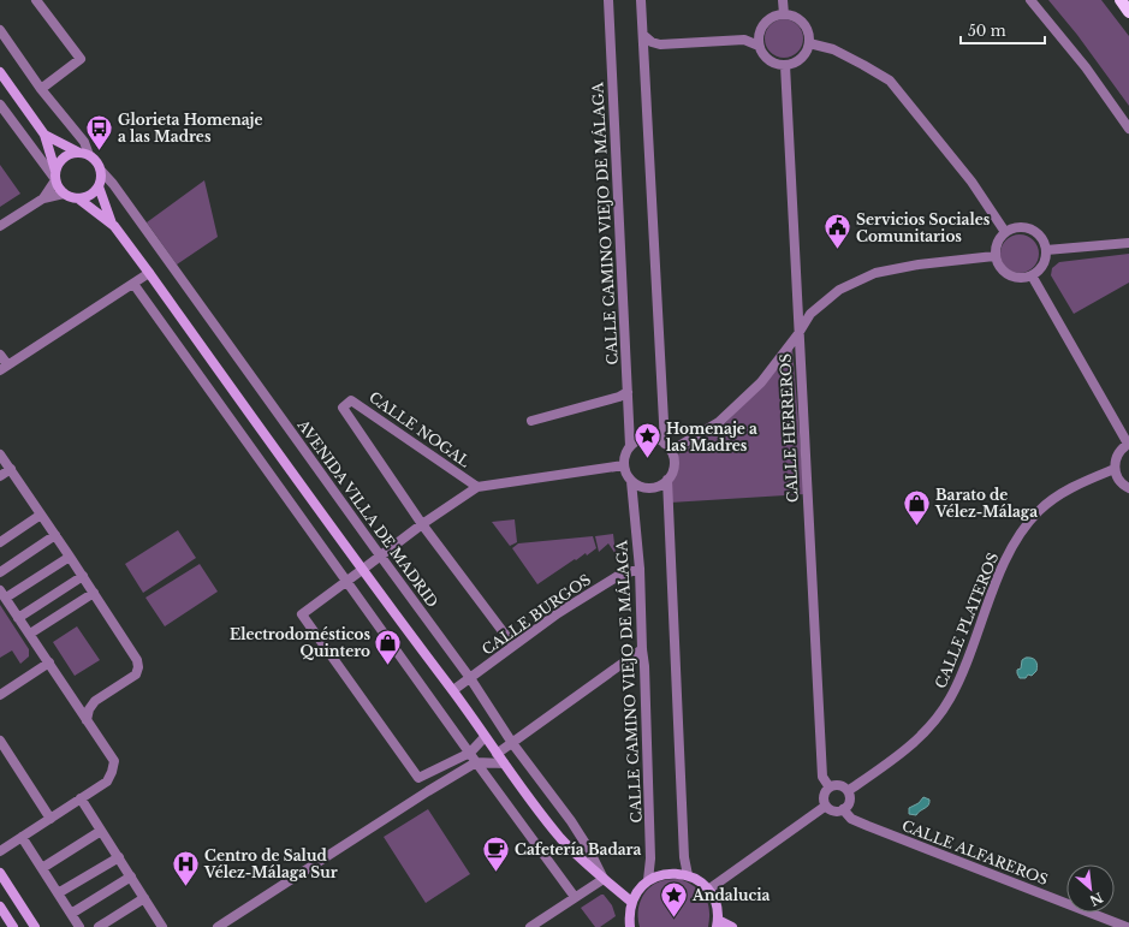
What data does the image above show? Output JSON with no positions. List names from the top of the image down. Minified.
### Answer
{"streets":{"street":["CALLE CAMINO VIEJO DE MÁLAGA","CALLE HERREROS","CALLE NOGAL","AVENIDA VILLA DE MADRID","CALLE BURGOS","CALLE PLATEROS","CALLE ALFAREROS"]},"crossings":[["CALLE CAMINO VIEJO DE MÁLAGA","CALLE BURGOS"],["CALLE HERREROS","CALLE PLATEROS"],["CALLE HERREROS","CALLE ALFAREROS"],["AVENIDA VILLA DE MADRID","CALLE BURGOS"],["CALLE PLATEROS","CALLE ALFAREROS"]],"places":{"bus stop":["Glorieta Homenaje a las Madres"],"public building":["Servicios Sociales Comunitarios"],"place":["Homenaje a las Madres","Andalucia"],"shop":["Barato de Vélez-Málaga","Electrodomésticos Quintero"],"cafe":["Cafetería Badara"],"hospital":["Centro de Salud Vélez-Málaga Sur"]},"scale_bar":"50 m","north":"bottom right"}
